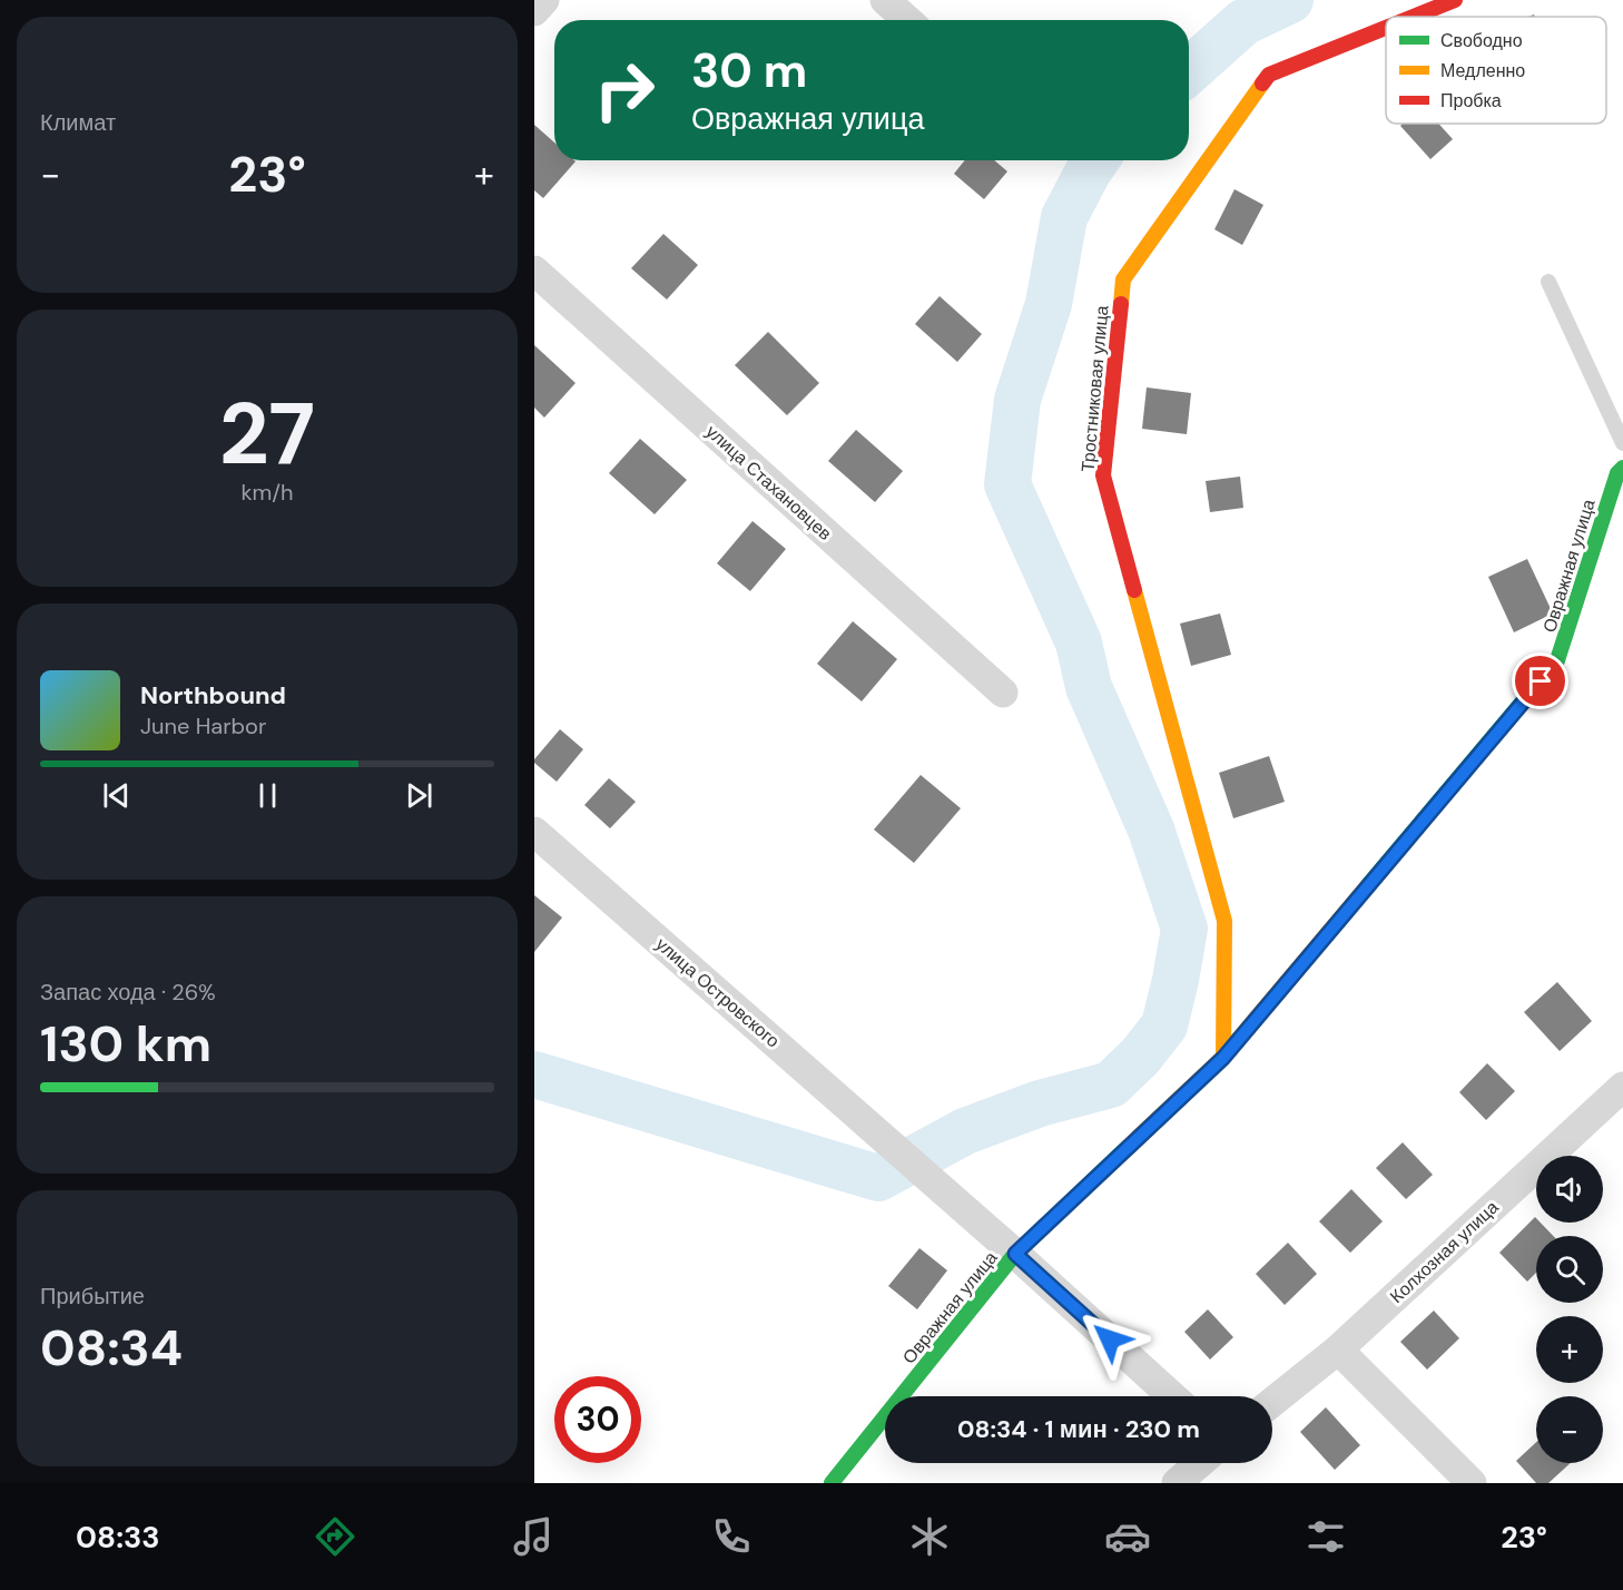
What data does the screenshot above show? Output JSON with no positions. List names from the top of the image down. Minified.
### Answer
{"streets":{"street":["Тростниковая улица","улица Стахановцев","Овражная улица","улица Островского","Колхозная улица"]},"crossings":[["Тростниковая улица","Овражная улица"],["Овражная улица","улица Островского"]],"legend":["Свободно","Медленно","Пробка"],"page":{"tile":["Климат",["27","km/h"],["Запас хода · 26%","130 km"],["Прибытие","08:34"]],"turn":["30 m","Овражная улица"],"heat":["−","23°","+"],"song":["Northbound","June Harbor"],"map_buttons":["+","−"],"limit":"30","trip":"08:34 · 1 мин · 230 m","tabs":["08:33","23°"]}}
